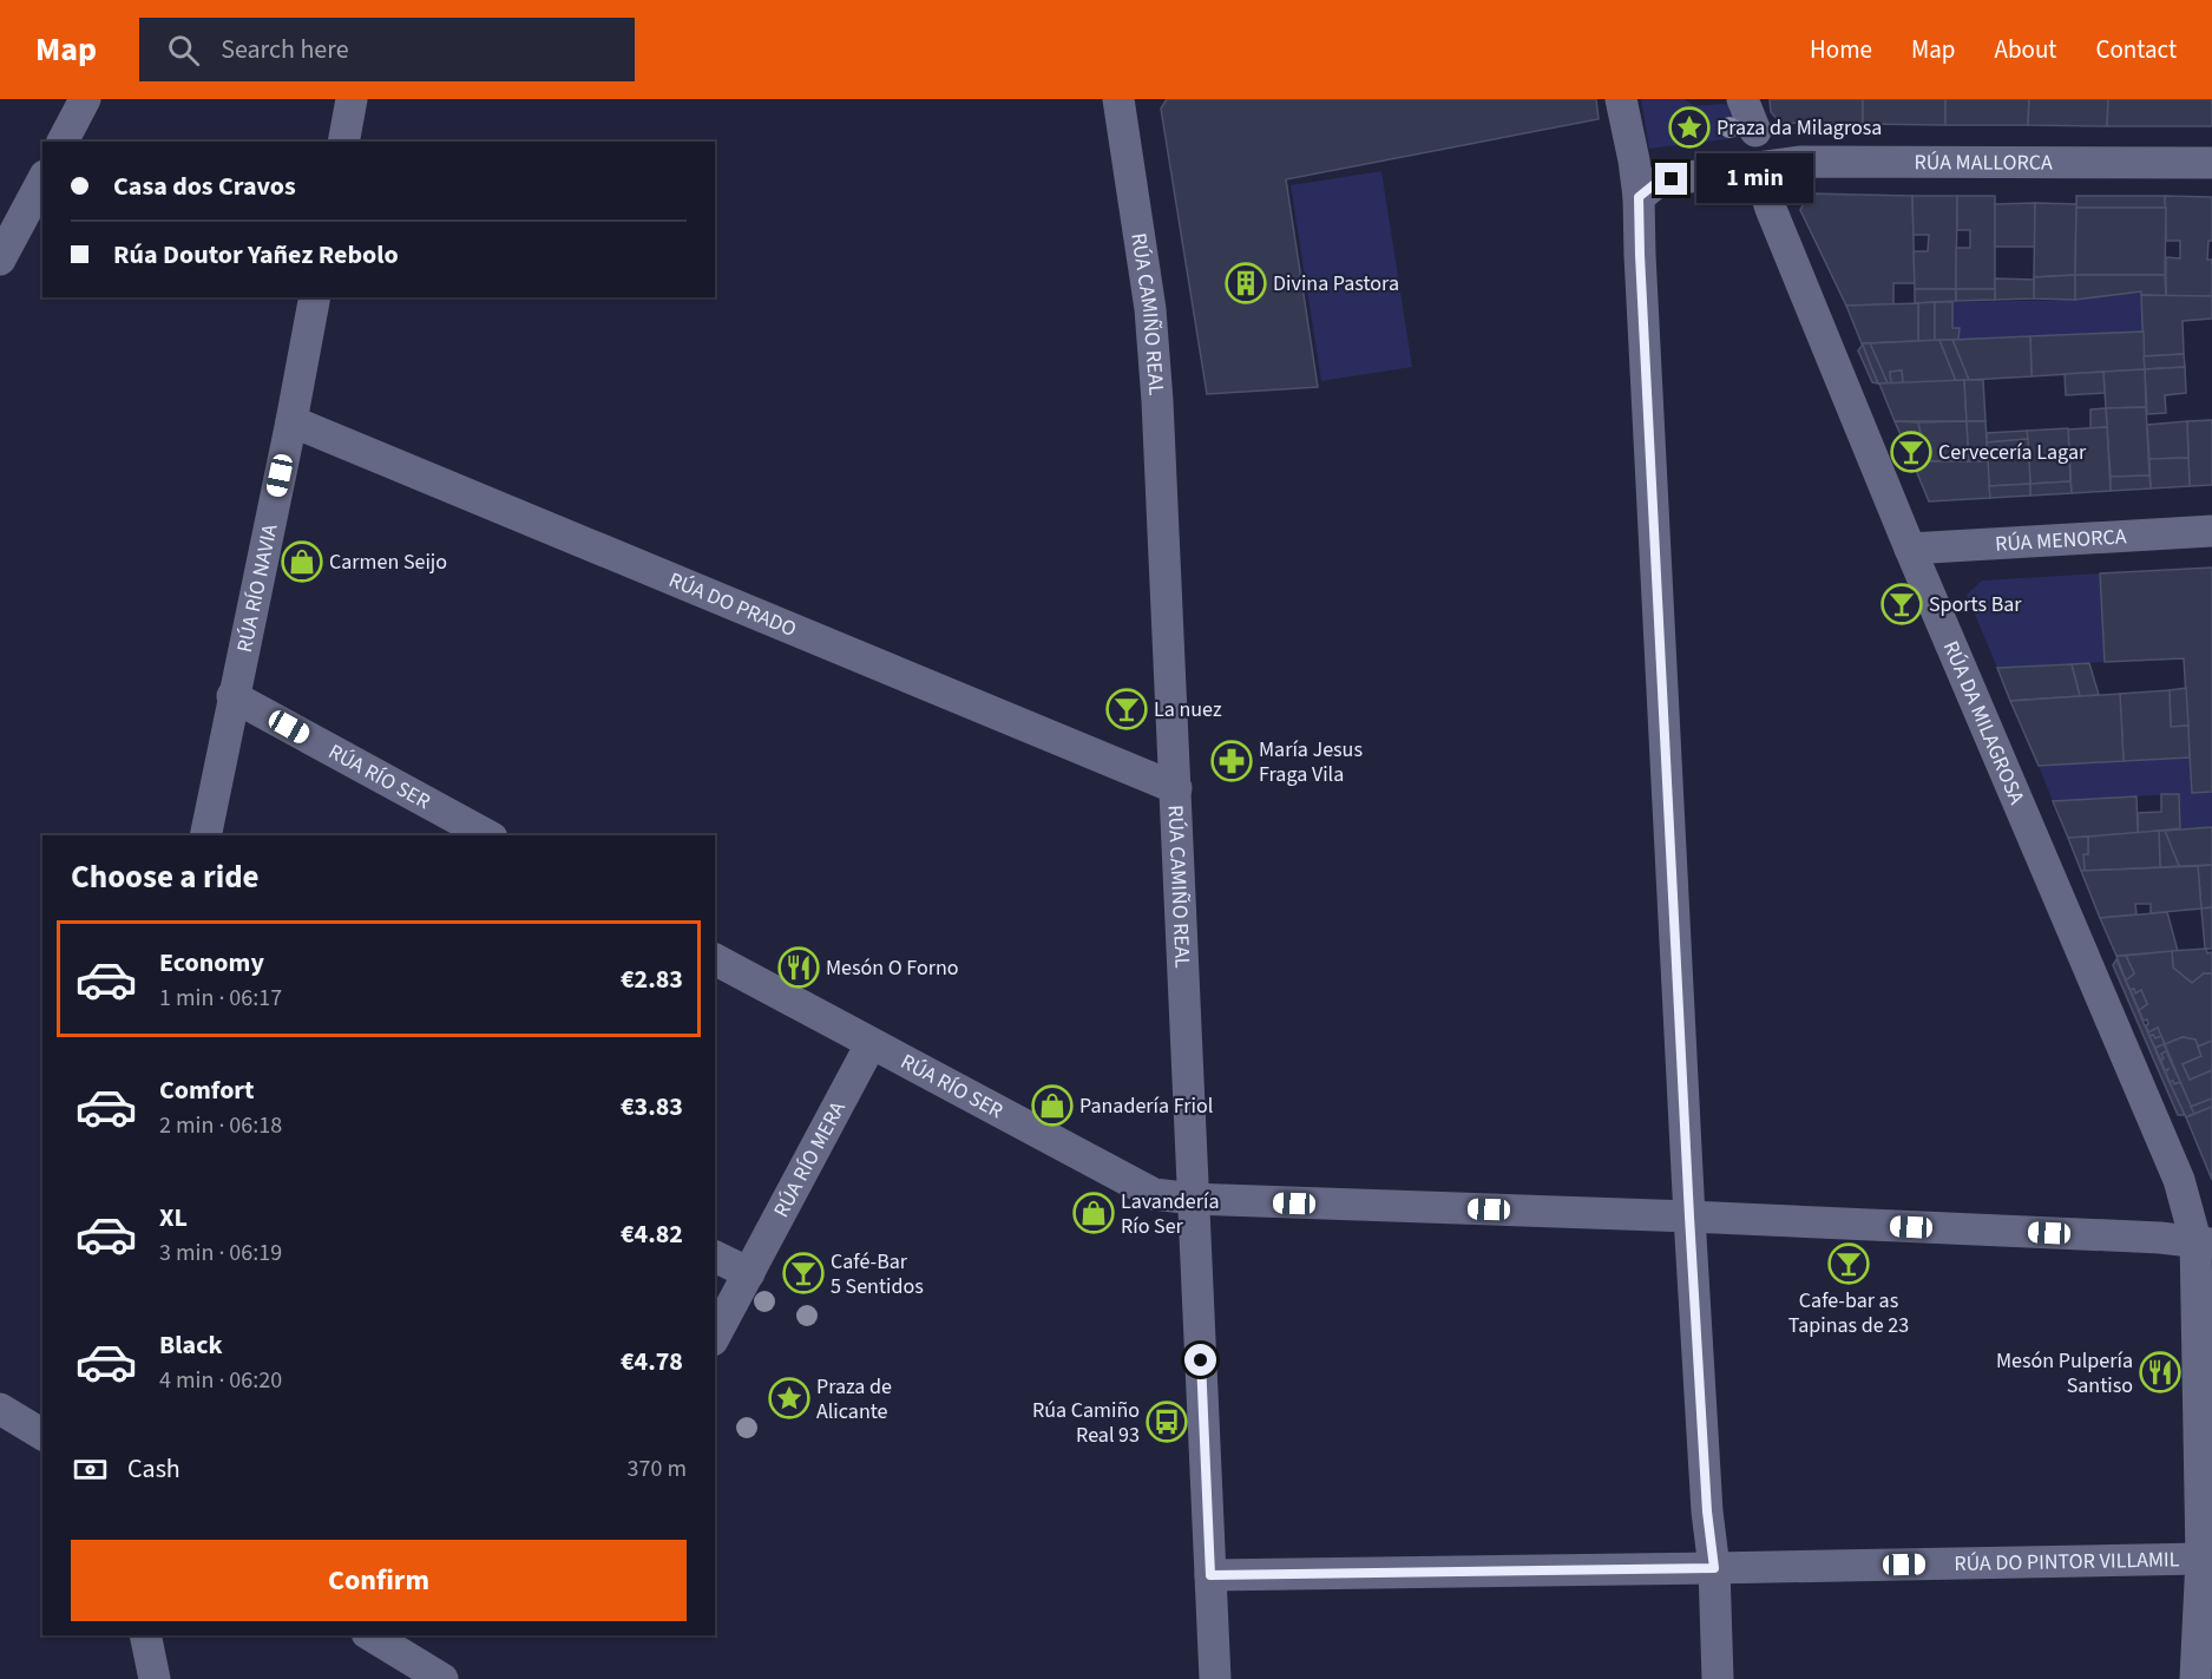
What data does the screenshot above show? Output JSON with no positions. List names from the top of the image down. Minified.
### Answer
{"streets":{"street":["RÚA MALLORCA","RÚA CAMIÑO REAL","RÚA MENORCA","RÚA RÍO NAVIA","RÚA DO PRADO","RÚA DA MILAGROSA","RÚA RÍO SER","RÚA RÍO MERA","RÚA DO PINTOR VILLAMIL"]},"crossings":[["RÚA MALLORCA","RÚA DA MILAGROSA"],["RÚA CAMIÑO REAL","RÚA DO PRADO"],["RÚA CAMIÑO REAL","RÚA RÍO SER"],["RÚA CAMIÑO REAL","RÚA DO PINTOR VILLAMIL"],["RÚA MENORCA","RÚA DA MILAGROSA"],["RÚA RÍO NAVIA","RÚA DO PRADO"],["RÚA RÍO NAVIA","RÚA RÍO SER"],["RÚA DA MILAGROSA","RÚA RÍO SER"],["RÚA DA MILAGROSA","RÚA DO PINTOR VILLAMIL"],["RÚA RÍO SER","RÚA RÍO MERA"]],"places":{"place":["Praza da Milagrosa","Praza de Alicante"],"building":["Divina Pastora"],"bar":["Cervecería Lagar","Sports Bar","La nuez","Cafe-bar as Tapinas de 23","Café-Bar 5 Sentidos"],"shop":["Carmen Seijo","Panadería Friol","Lavandería Río Ser"],"pharmacy":["María Jesus Fraga Vila"],"restaurant":["Mesón O Forno","Mesón Pulpería Santiso"],"bus stop":["Rúa Camiño Real 93"]},"page":{"header":"Map","search":"Search here","nav":["Home","Map","About","Contact"],"banner":["Casa dos Cravos","Rúa Doutor Yañez Rebolo"],"bubble":"1 min","heading":"Choose a ride","list":[{"name":"Economy","note":"1 min · 06:17","value":"€2.83"},{"name":"Comfort","note":"2 min · 06:18","value":"€3.83"},{"name":"XL","note":"3 min · 06:19","value":"€4.82"},{"name":"Black","note":"4 min · 06:20","value":"€4.78"}],"pay":["Cash","370 m"],"buttons":"Confirm"}}
